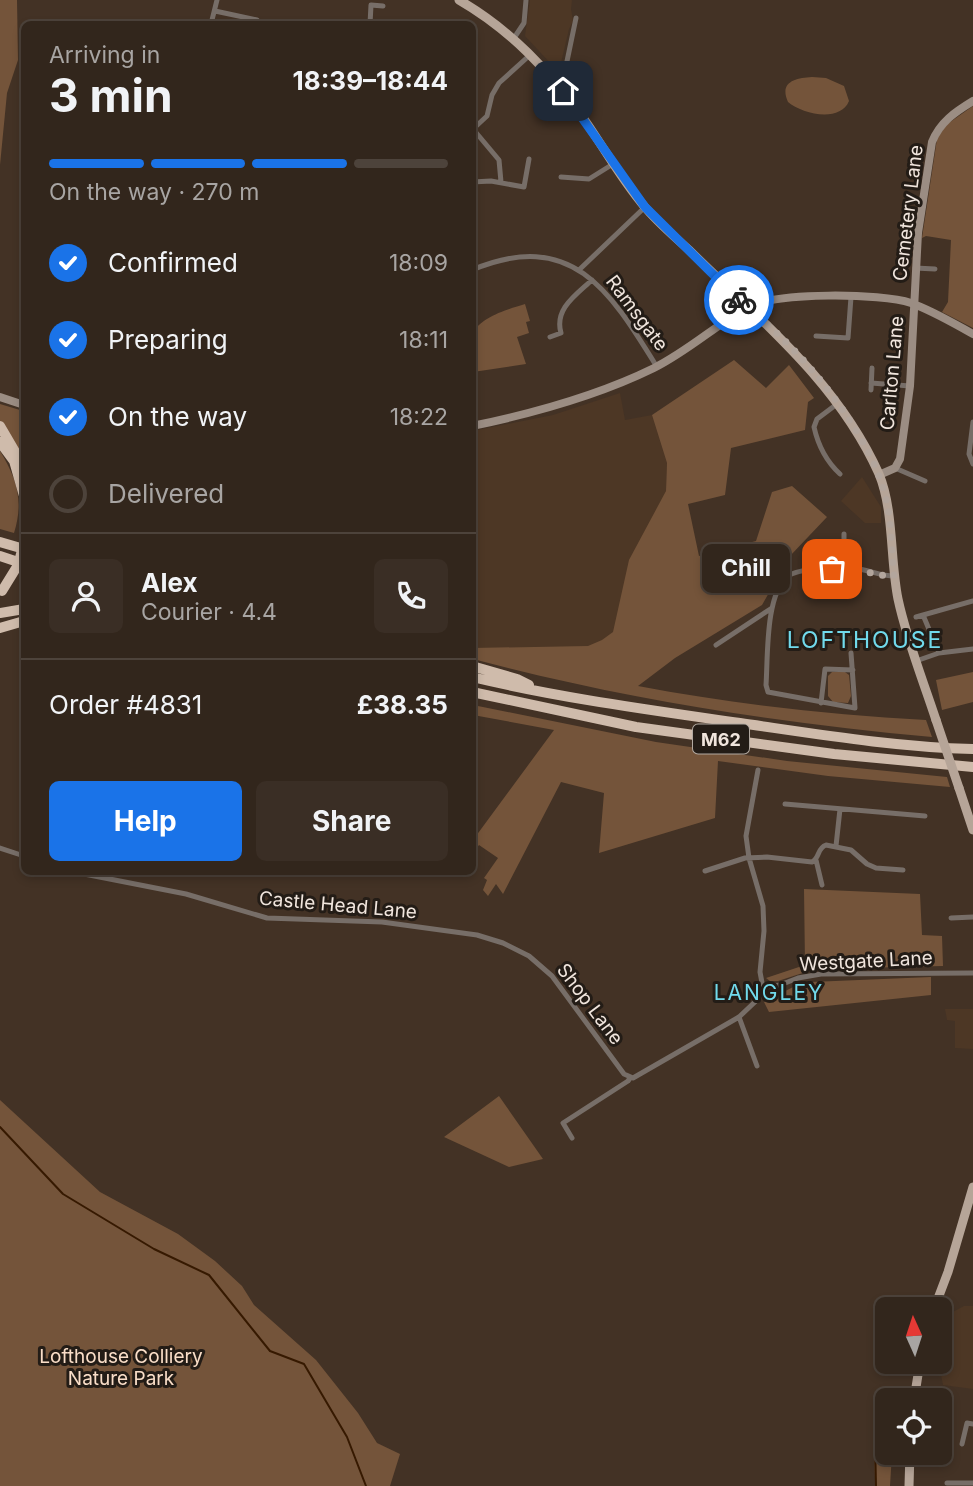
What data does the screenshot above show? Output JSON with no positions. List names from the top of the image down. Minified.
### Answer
{"streets":{"highway":["M62"],"main road":["Cemetery Lane","Carlton Lane"],"street":["Ramsgate","Castle Head Lane","Westgate Lane","Shop Lane"]},"crossings":[["Cemetery Lane","Carlton Lane"],["Castle Head Lane","Shop Lane"]],"districts":["LOFTHOUSE","LANGLEY"],"parks":["Lofthouse Colliery Nature Park"],"places":["Chill"],"north":"top","page":{"heading":["3 min","Arriving in","18:39–18:44"],"panel":["Alex","Courier · 4.4","Order #4831","£38.35"],"bar":"On the way · 270 m","list":[["Confirmed","18:09"],["Preparing","18:11"],["On the way","18:22"],"Delivered"],"bubble":"Chill","buttons":["Help","Share"]}}
